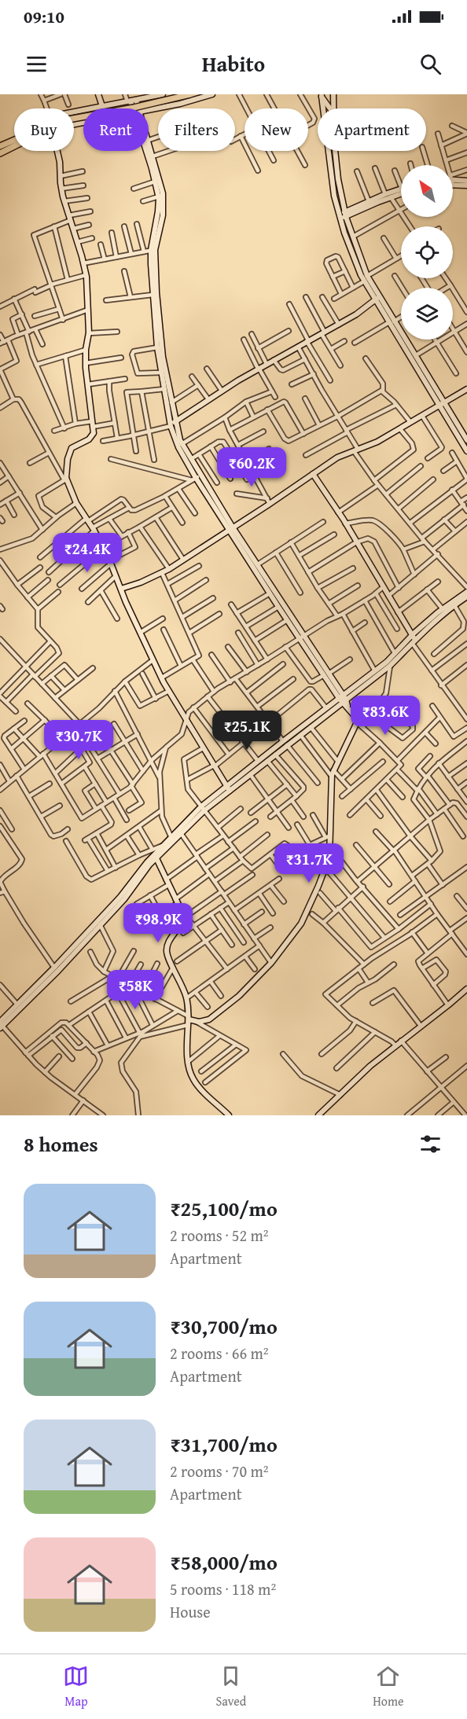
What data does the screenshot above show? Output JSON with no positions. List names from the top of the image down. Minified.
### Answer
{"north":"top left","page":{"status":"09:10","header":"Habito","chip":["Buy","Rent","Filters","New","Apartment"],"price":["₹60.2K","₹24.4K","₹83.6K","₹25.1K","₹30.7K","₹31.7K","₹98.9K","₹58K"],"heading":"8 homes","list":[{"name":"₹25,100/mo","note":"2 rooms · 52 m² · Apartment"},{"name":"₹30,700/mo","note":"2 rooms · 66 m² · Apartment"},{"name":"₹31,700/mo","note":"2 rooms · 70 m² · Apartment"},{"name":"₹58,000/mo","note":"5 rooms · 118 m² · House"}],"tabs":["Map","Saved","Home"]}}
